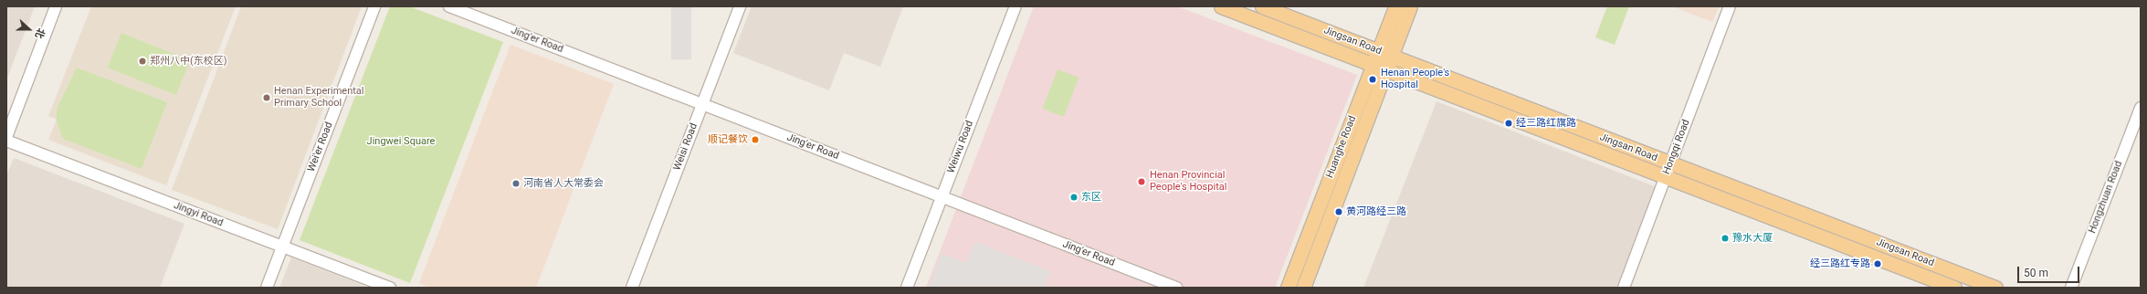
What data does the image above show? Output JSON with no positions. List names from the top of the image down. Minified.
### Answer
{"streets":{"main road":["Jingsan Road","Huanghe Road"],"street":["Jing'er Road","Wei'er Road","Weisi Road","Weiwu Road","Hongqi Road","Hongzhuan Road","Jingyi Road"]},"crossings":[["Jing'er Road","Weisi Road"],["Jing'er Road","Weiwu Road"],["Jingsan Road","Huanghe Road"],["Jingsan Road","Hongqi Road"],["Wei'er Road","Jingyi Road"]],"parks":["Jingwei Square"],"places":["郑州八中(东校区)","Henan People's Hospital","Henan Experimental Primary School","经三路红旗路","顺记餐饮","Henan Provincial People's Hospital","河南省人大常委会","东区","黄河路经三路","豫水大厦","经三路红专路"],"scale_bar":"50 m","north":"right"}
